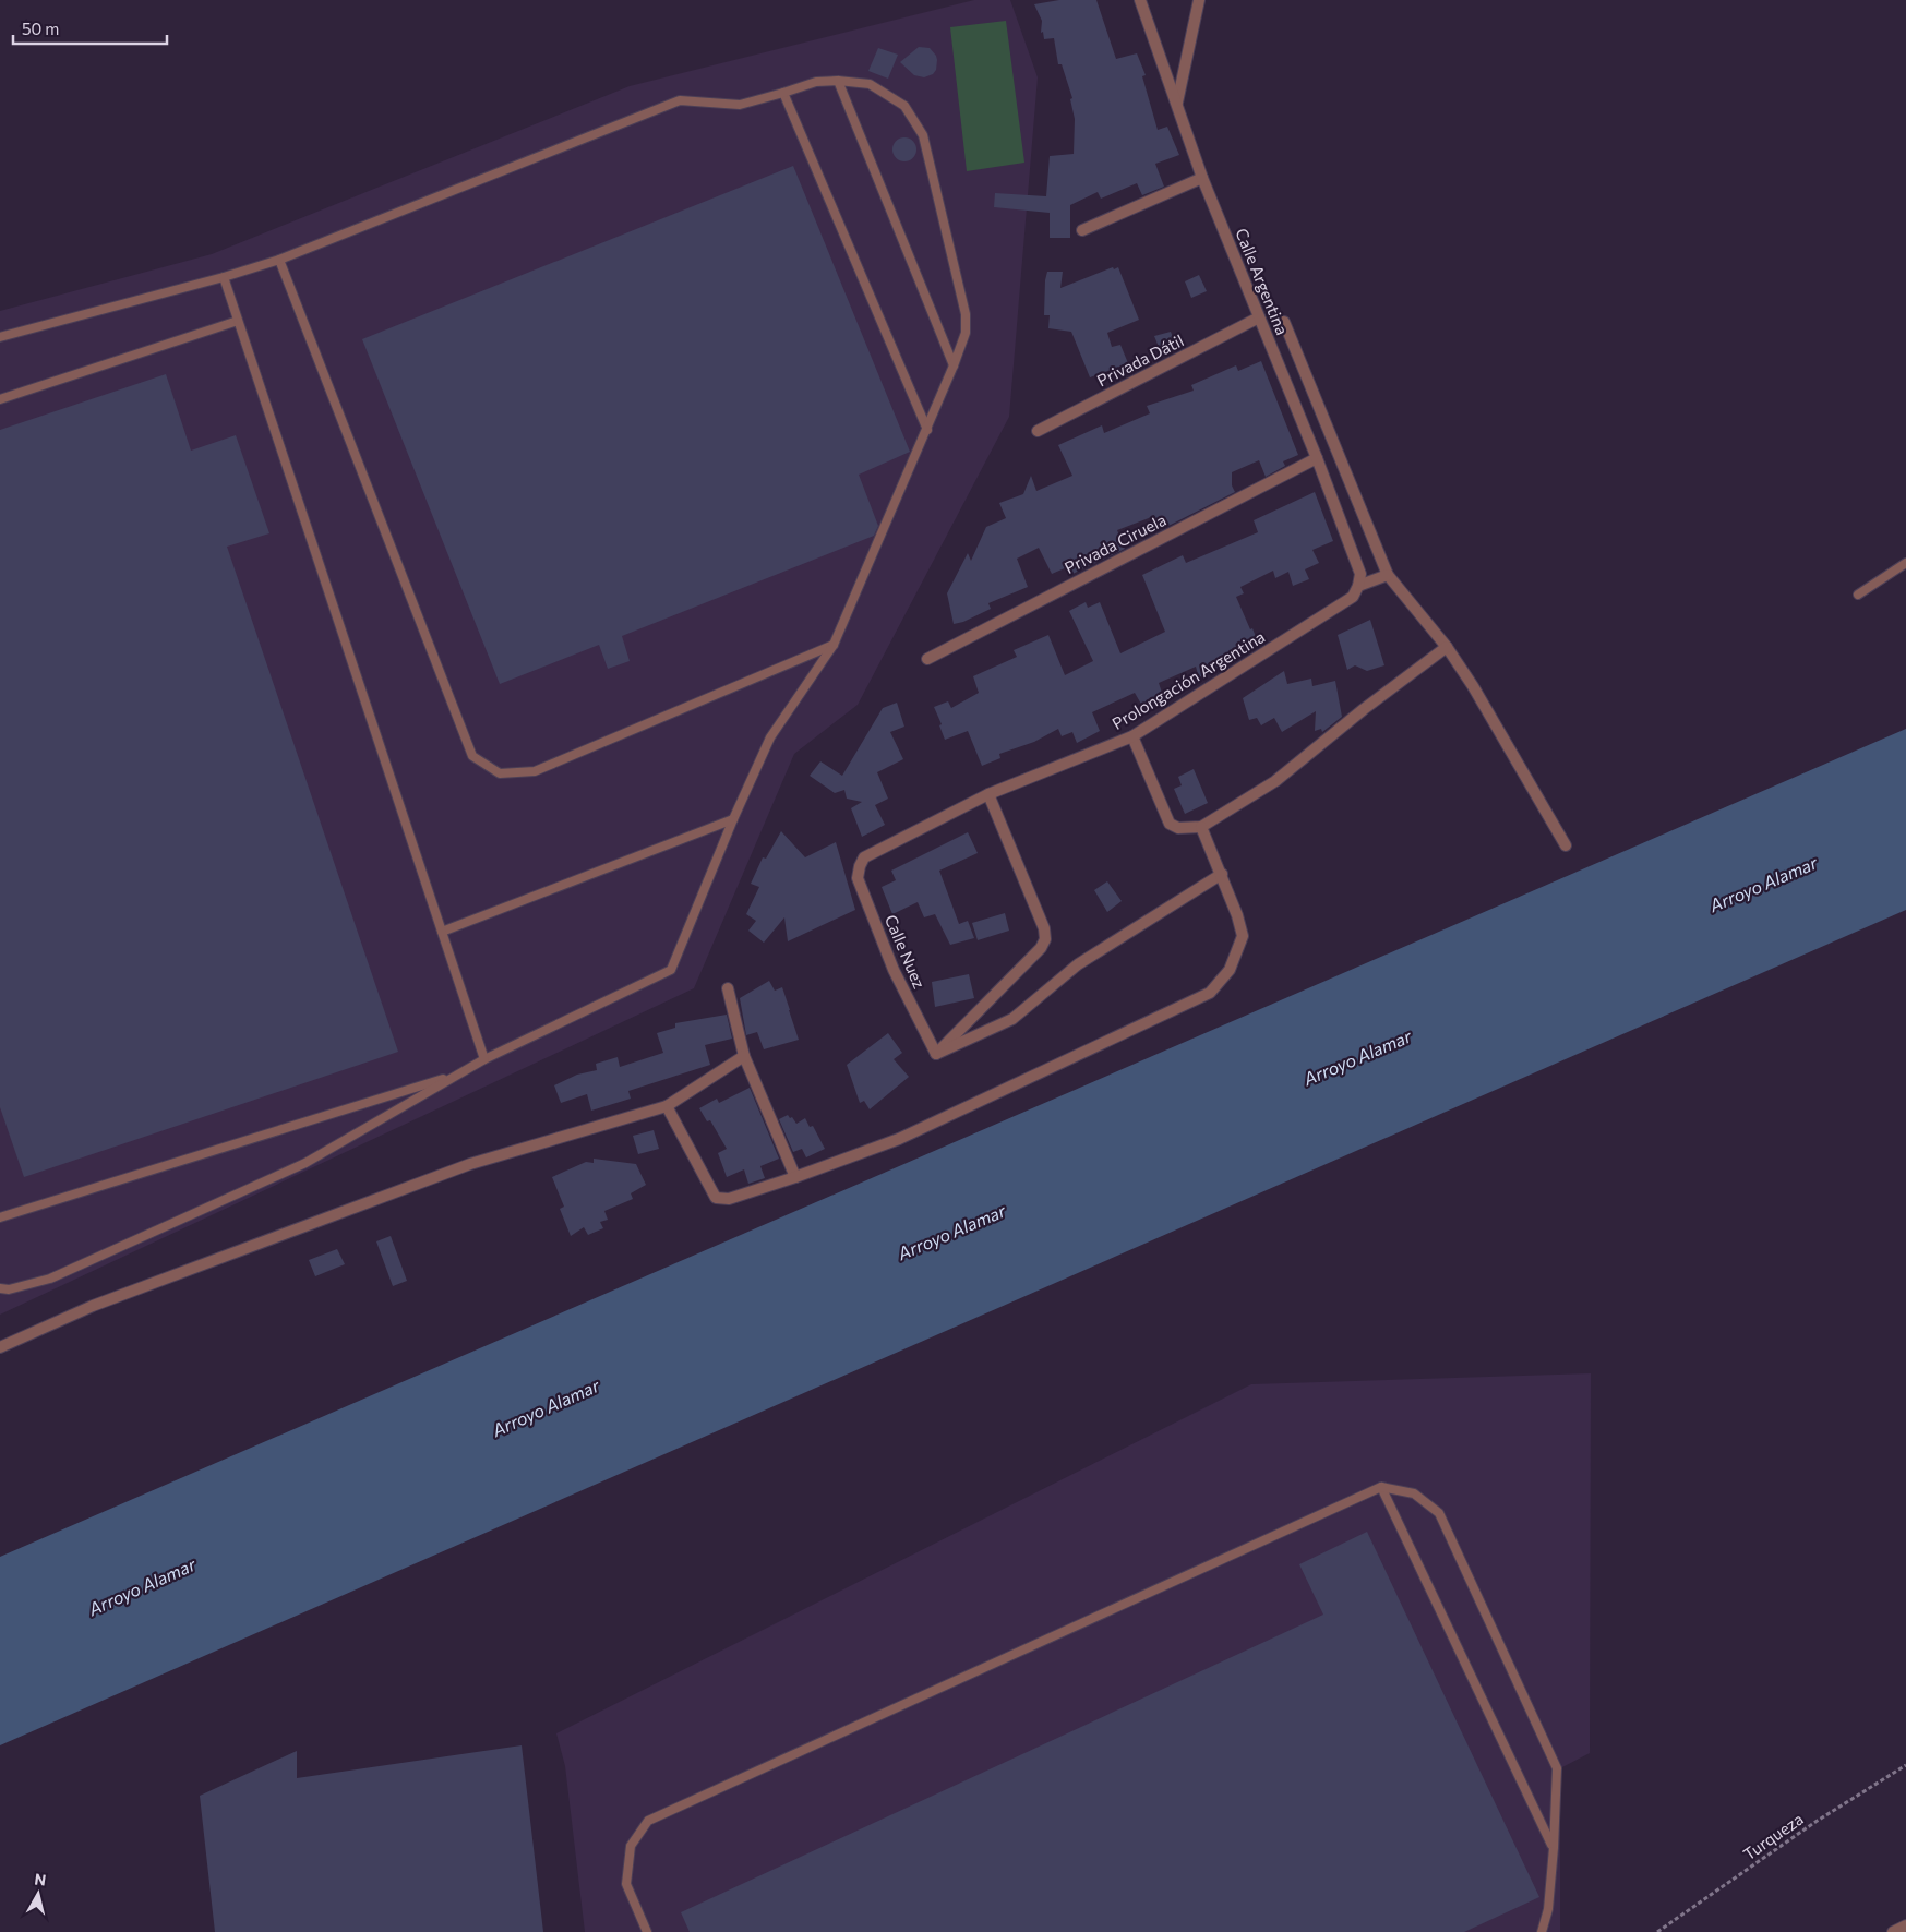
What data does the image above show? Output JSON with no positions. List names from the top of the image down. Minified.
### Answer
{"streets":{"street":["Calle Argentina","Privada Dátil","Privada Ciruela","Prolongación Argentina","Calle Nuez"],"path":["Turqueza"]},"crossings":[["Calle Argentina","Privada Dátil"],["Calle Argentina","Privada Ciruela"],["Calle Argentina","Prolongación Argentina"],["Prolongación Argentina","Calle Nuez"]],"water":["Arroyo Alamar"],"scale_bar":"50 m","north":"top"}
